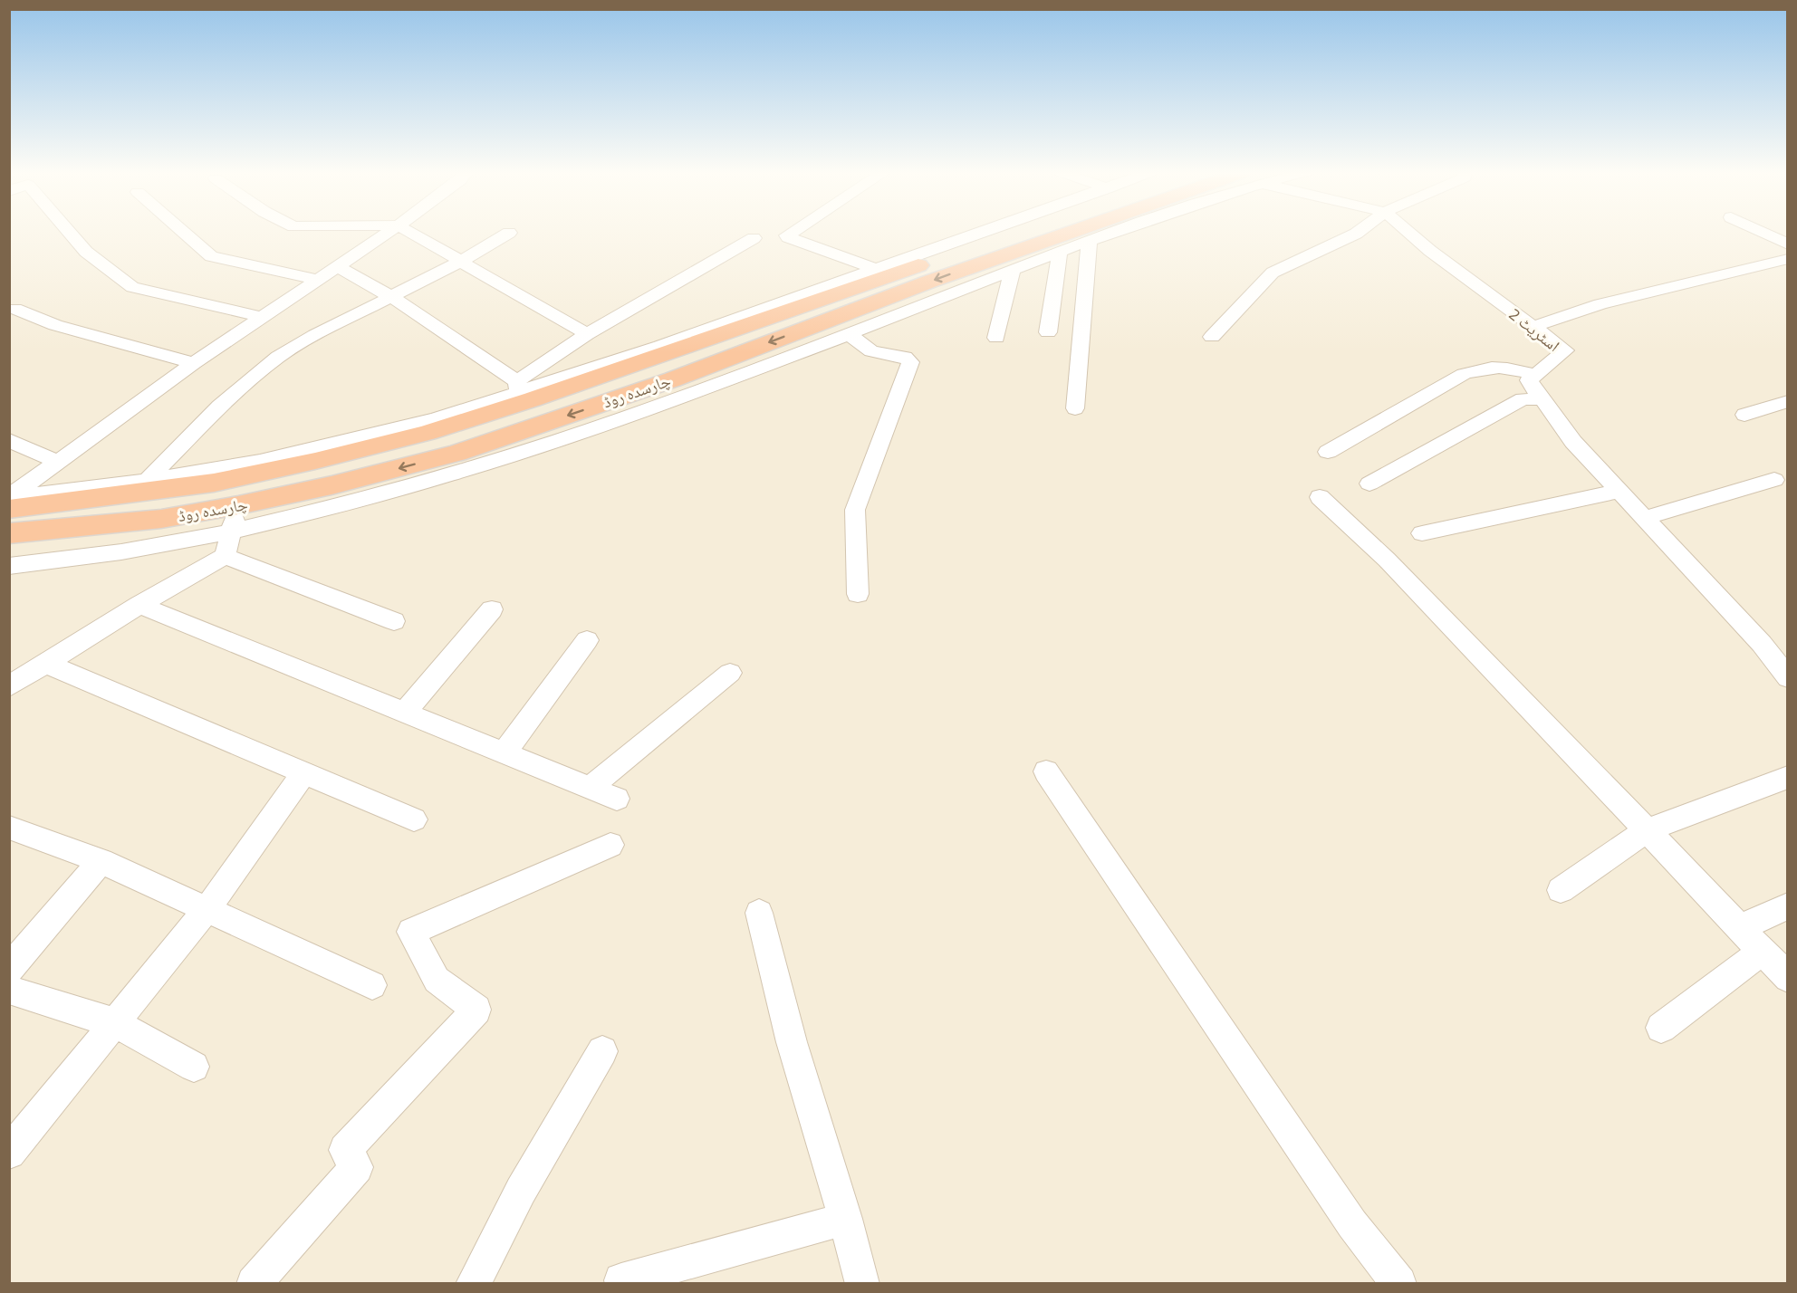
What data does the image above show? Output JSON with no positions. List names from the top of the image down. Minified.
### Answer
{"streets":{"highway":["چارسدہ روڈ"],"street":["اسٹریٹ 2"]}}
